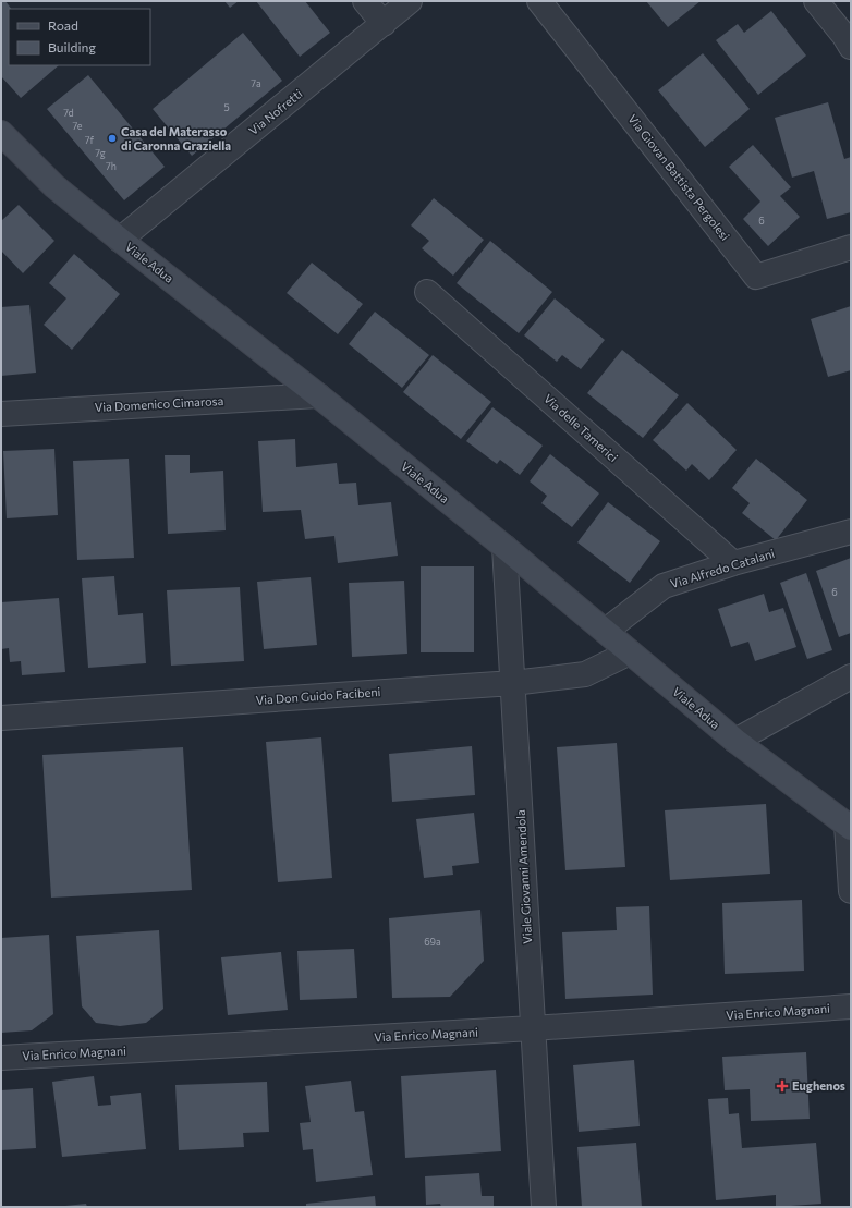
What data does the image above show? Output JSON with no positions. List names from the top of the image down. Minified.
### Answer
{"streets":{"main road":["Viale Adua"],"street":["Via Nofretti","Via Giovan Battista Pergolesi","Via Domenico Cimarosa","Via delle Tamerici","Via Alfredo Catalani","Via Don Guido Facibeni","Viale Giovanni Amendola","Via Enrico Magnani"]},"crossings":[["Via Nofretti","Viale Adua"],["Viale Adua","Via Domenico Cimarosa"],["Viale Adua","Via Alfredo Catalani"],["Viale Adua","Via Don Guido Facibeni"],["Viale Adua","Viale Giovanni Amendola"],["Via delle Tamerici","Via Alfredo Catalani"],["Via Don Guido Facibeni","Viale Giovanni Amendola"],["Viale Giovanni Amendola","Via Enrico Magnani"]],"places":{"other":["Casa del Materasso di Caronna Graziella"],"health":["Eughenos"]},"house_numbers":["7a","5","7d","7e","7f","7g","7h","6","6","69a"],"legend":["Road","Building"]}
